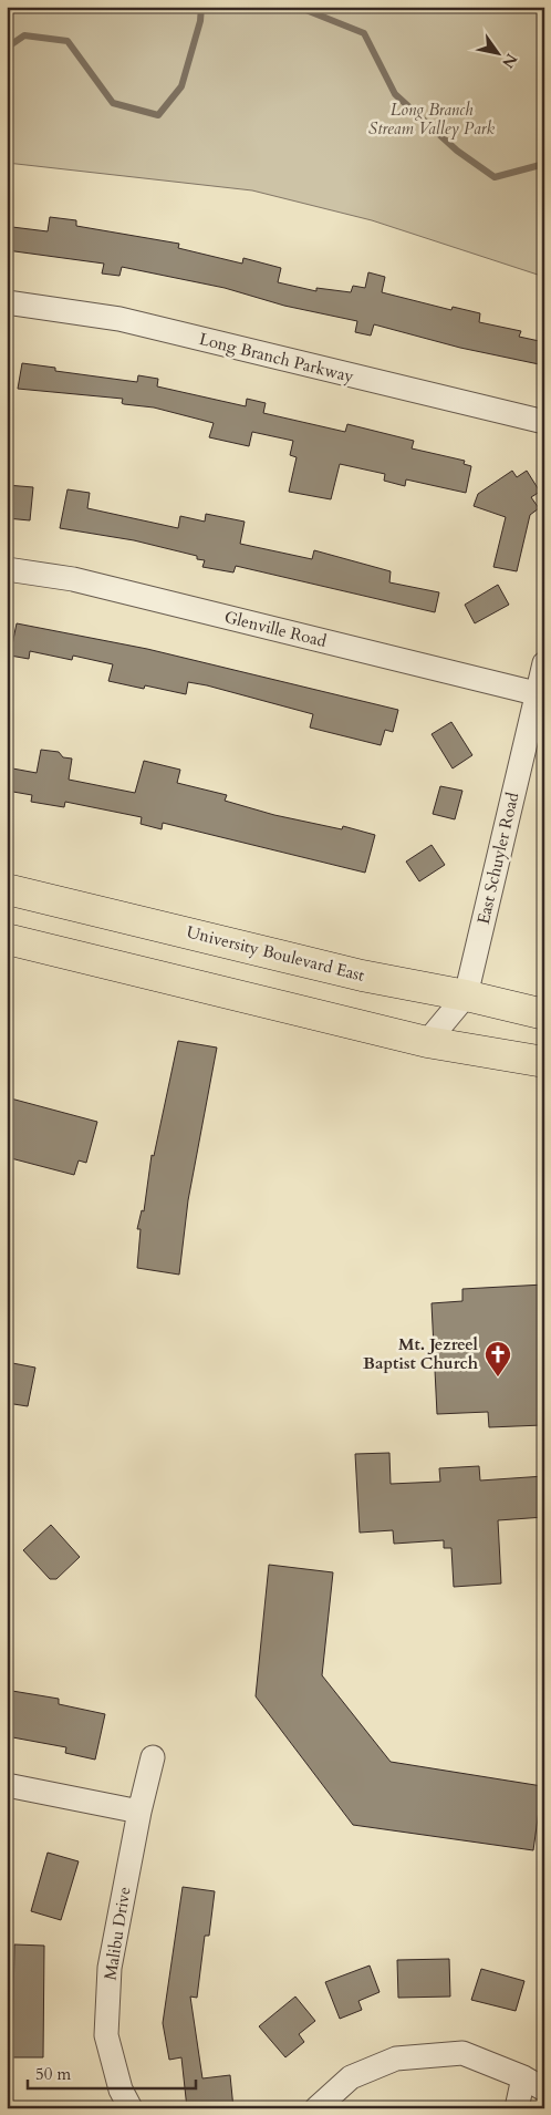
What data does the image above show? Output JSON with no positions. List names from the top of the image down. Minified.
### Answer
{"streets":{"main road":["University Boulevard East"],"street":["Long Branch Parkway","Glenville Road","East Schuyler Road","Malibu Drive"]},"crossings":[["Glenville Road","East Schuyler Road"],["East Schuyler Road","University Boulevard East"]],"parks":["Long Branch Stream Valley Park"],"places":{"church":["Mt. Jezreel Baptist Church"]},"scale_bar":"50 m","north":"bottom right"}
